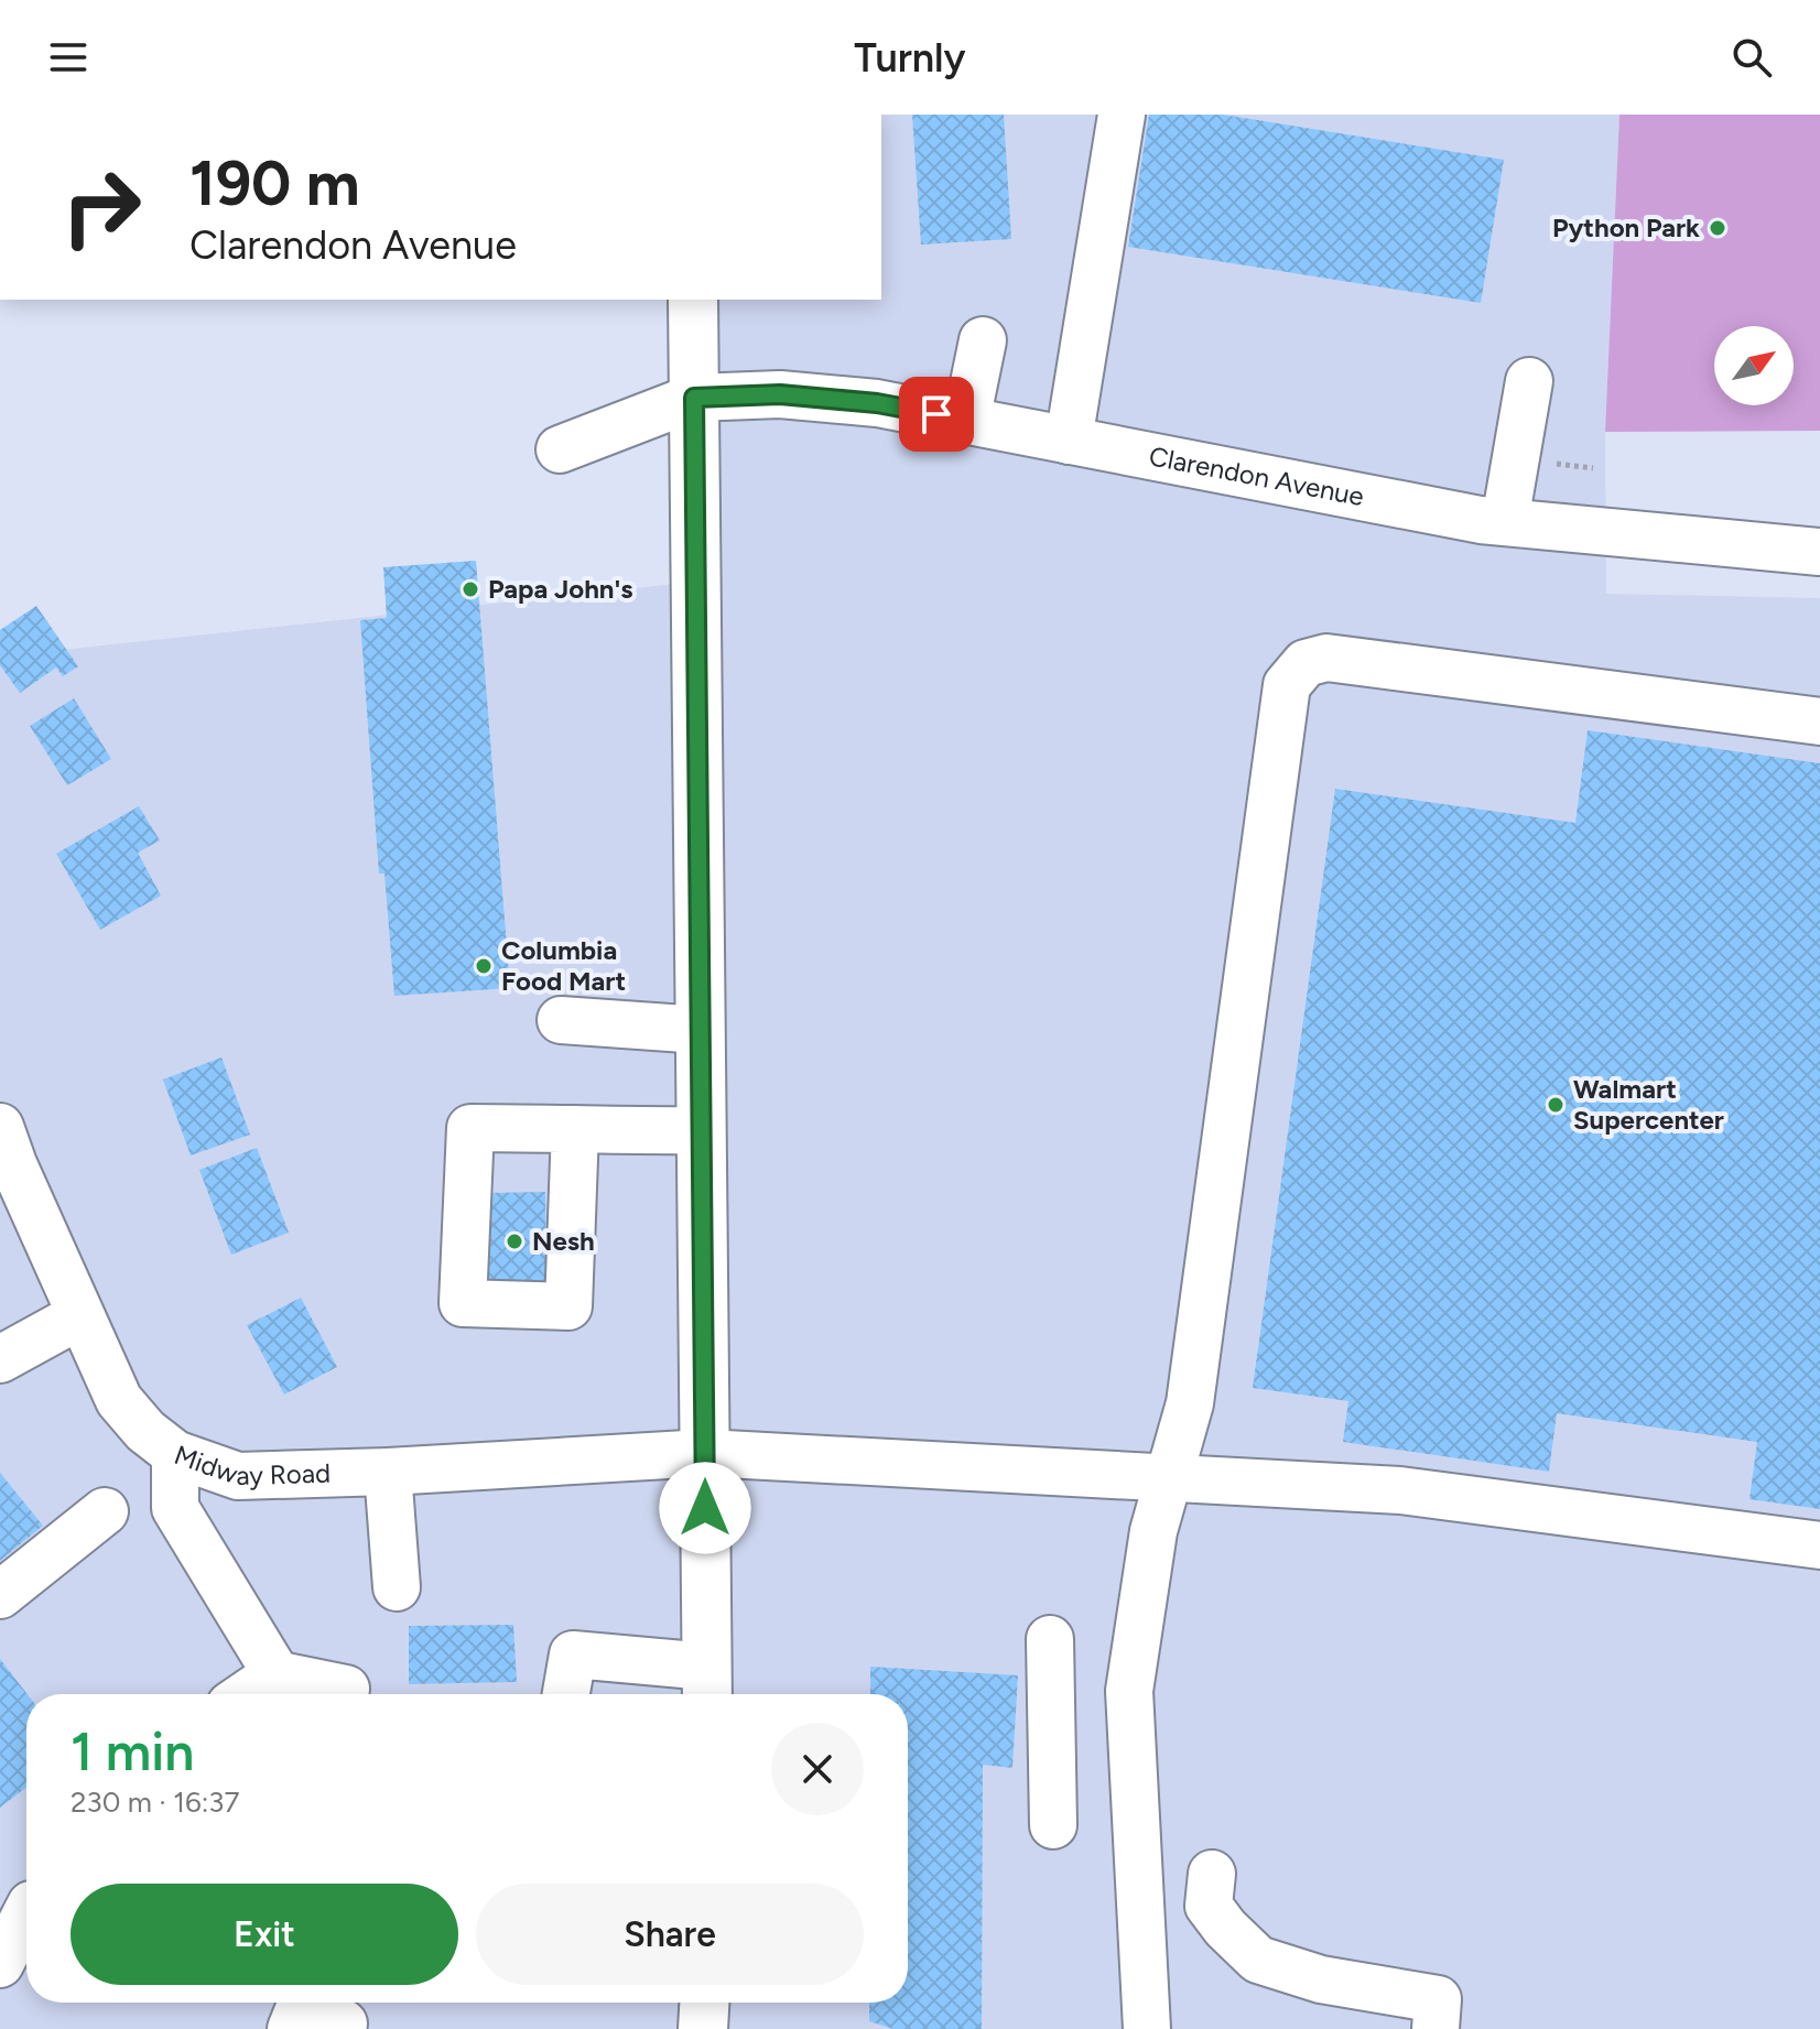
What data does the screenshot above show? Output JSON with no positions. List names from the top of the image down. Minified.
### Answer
{"streets":{"street":["Clarendon Avenue","Midway Road"]},"places":["Python Park","Papa John's","Columbia Food Mart","Walmart Supercenter","Nesh"],"north":"top right","page":{"header":"Turnly","turn":["190 m","Clarendon Avenue"],"heading":["1 min","230 m · 16:37"],"buttons":["Exit","Share"]}}
